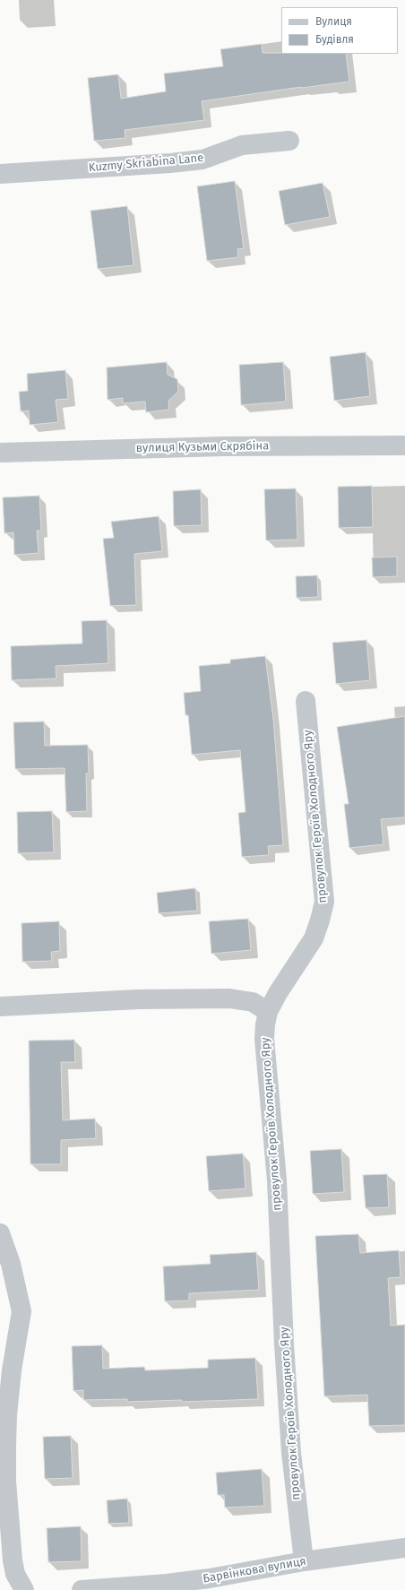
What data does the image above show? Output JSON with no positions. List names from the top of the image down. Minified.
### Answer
{"streets":{"street":["Kuzmy Skriabina Lane","вулиця Кузьми Скрябіна","провулок Героїв Холодного Яру","Барвінкова вулиця"]},"crossings":[["провулок Героїв Холодного Яру","Барвінкова вулиця"]],"legend":["Вулиця","Будівля"]}
